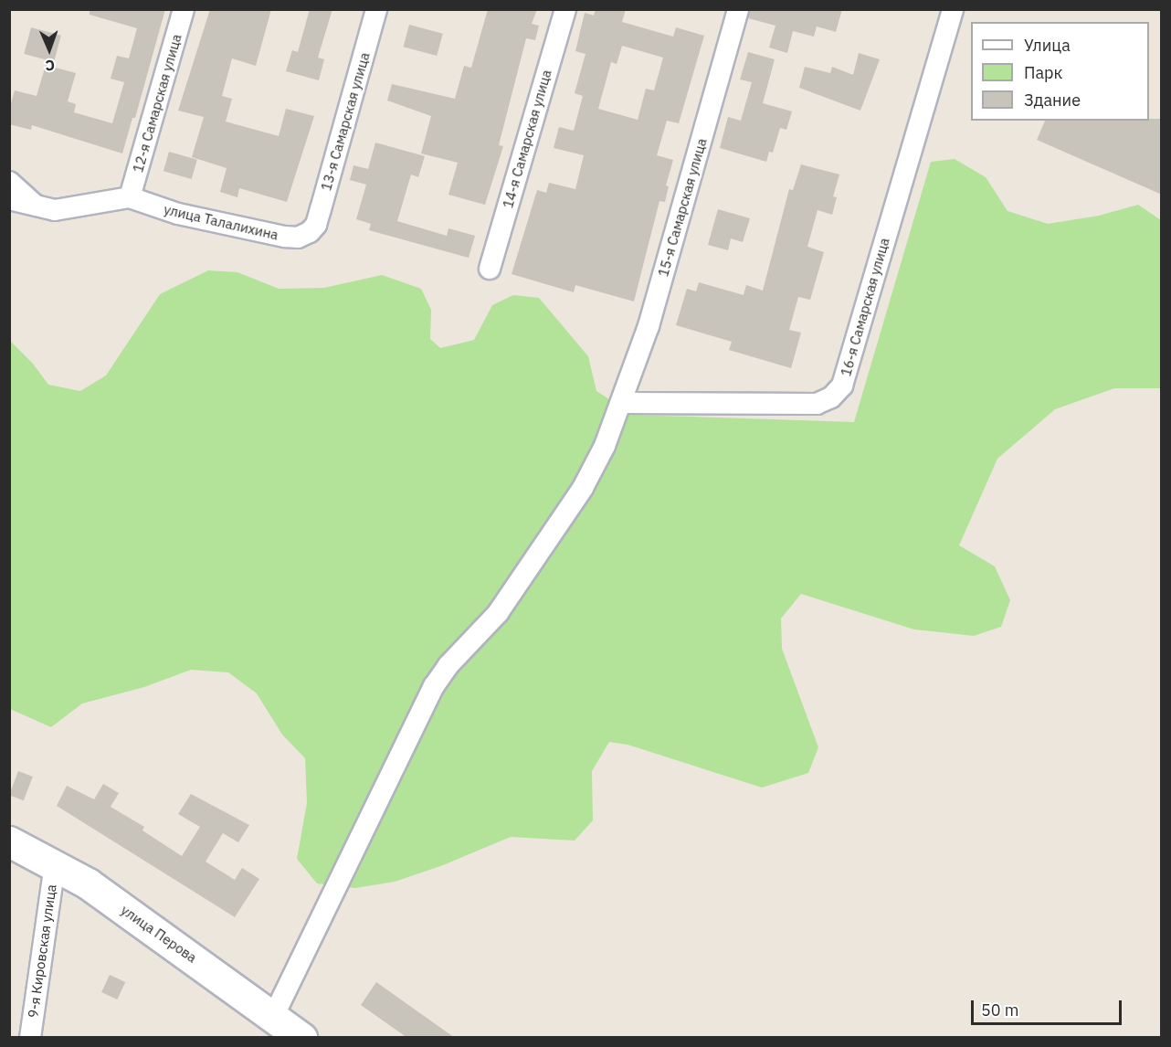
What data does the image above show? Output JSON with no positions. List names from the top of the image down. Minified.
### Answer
{"streets":{"street":["12-я Самарская улица","13-я Самарская улица","14-я Самарская улица","15-я Самарская улица","улица Талалихина","16-я Самарская улица","улица Перова","9-я Кировская улица"]},"crossings":[["12-я Самарская улица","улица Талалихина"],["13-я Самарская улица","улица Талалихина"],["15-я Самарская улица","16-я Самарская улица"],["15-я Самарская улица","улица Перова"],["улица Перова","9-я Кировская улица"]],"legend":["Улица","Парк","Здание"],"scale_bar":"50 m","north":"bottom"}
